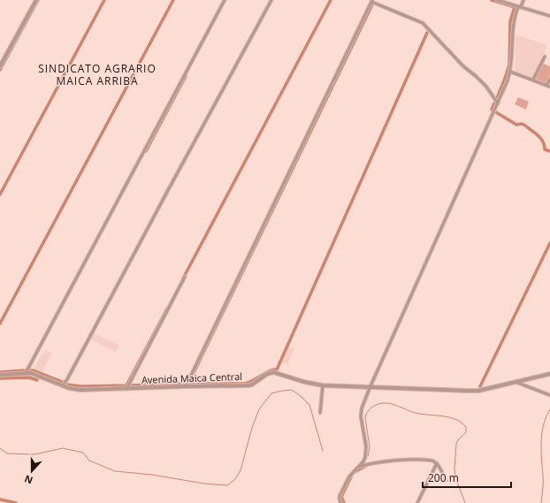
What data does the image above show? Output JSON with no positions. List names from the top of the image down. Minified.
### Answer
{"streets":{"street":["Avenida Maica Central"]},"districts":["SINDICATO AGRARIO MAICA ARRIBA"],"scale_bar":"200 m","north":"bottom"}
